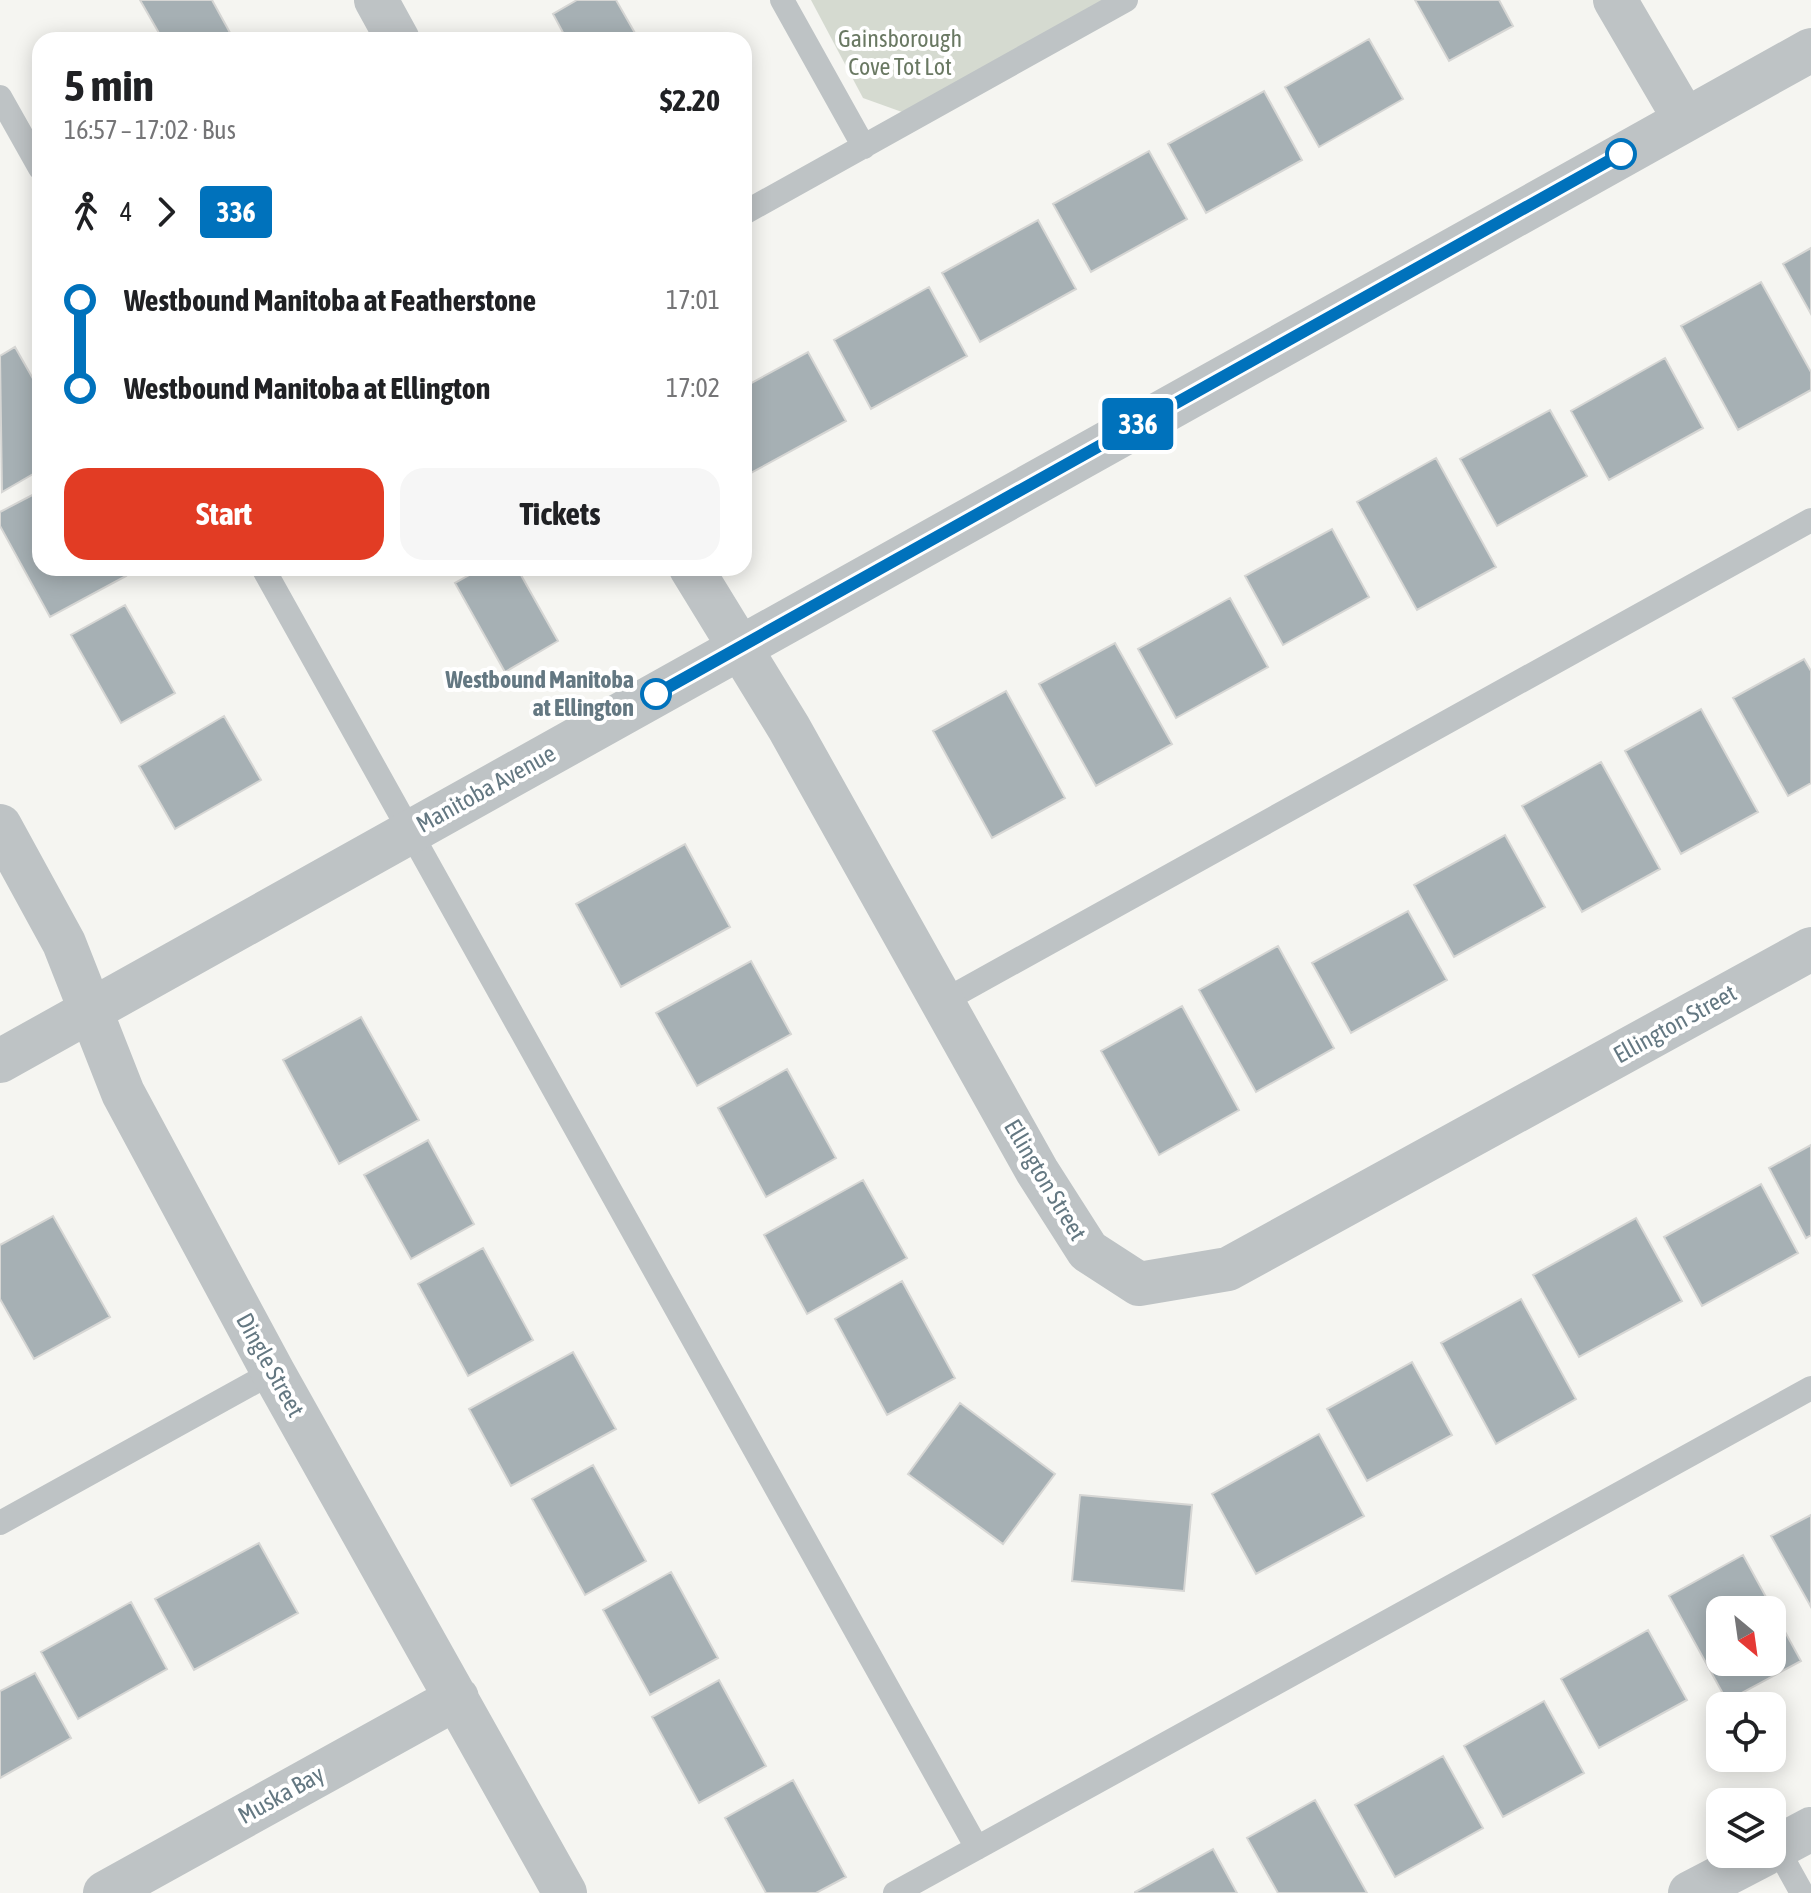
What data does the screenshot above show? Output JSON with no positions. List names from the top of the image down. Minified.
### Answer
{"streets":{"street":["Manitoba Avenue","Ellington Street","Dingle Street","Muska Bay"]},"crossings":[["Manitoba Avenue","Ellington Street"],["Manitoba Avenue","Dingle Street"],["Dingle Street","Muska Bay"]],"parks":["Gainsborough Cove Tot Lot"],"places":["Westbound Manitoba at Ellington"],"lines":["bus line 336"],"north":"bottom right","page":{"on_map":"336","heading":["5 min","16:57 – 17:02 · Bus","$2.20"],"legs":["4","336"],"list":[{"name":"Westbound Manitoba at Featherstone","value":"17:01"},{"name":"Westbound Manitoba at Ellington","value":"17:02"}],"buttons":["Start","Tickets"]}}
